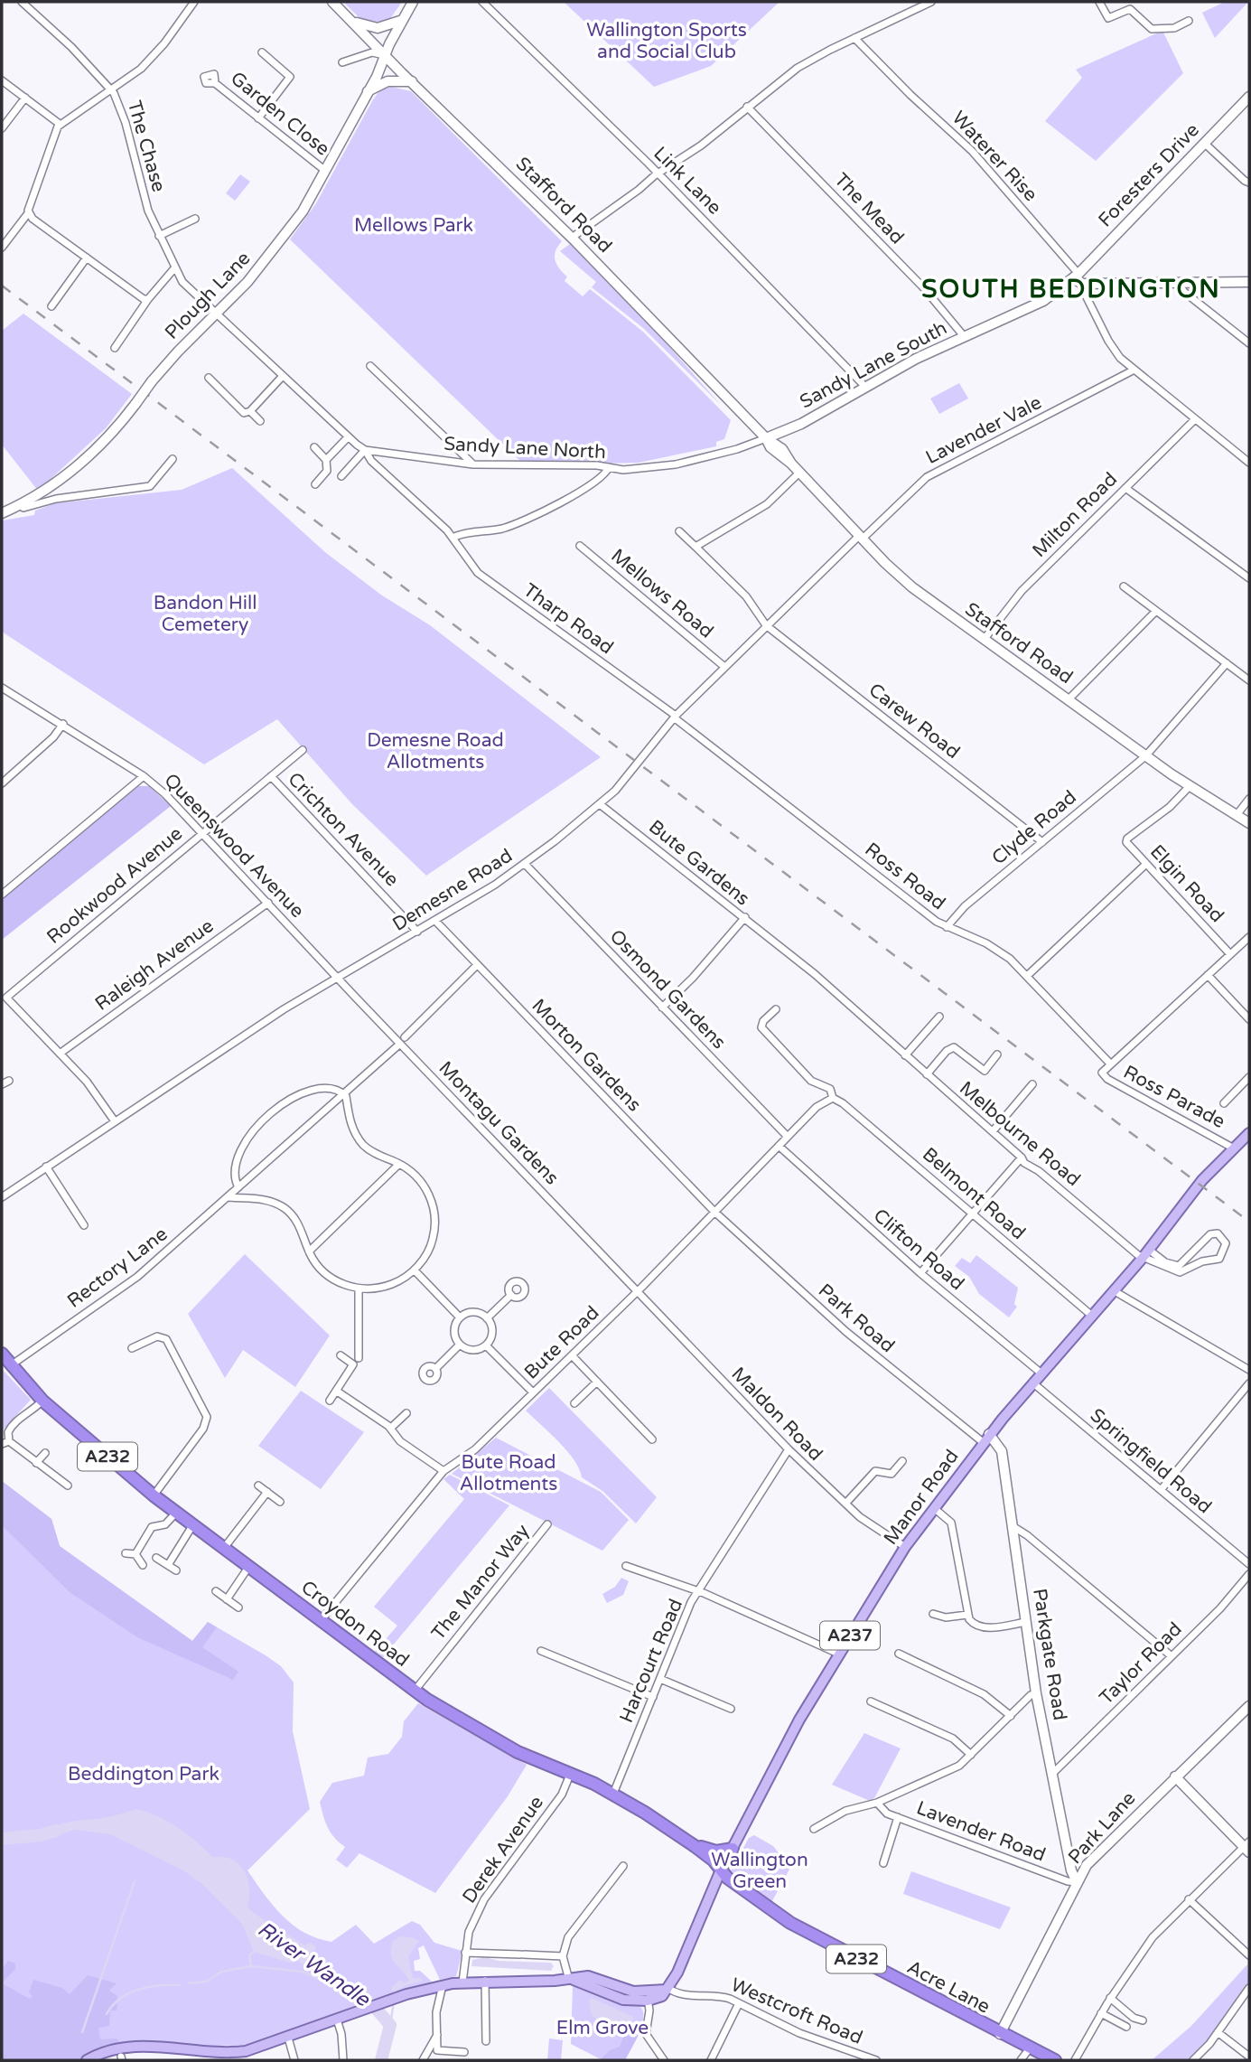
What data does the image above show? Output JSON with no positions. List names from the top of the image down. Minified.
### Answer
{"streets":{"highway":["A232","Croydon Road","Acre Lane"],"main road":["Foresters Drive","Stafford Road","Plough Lane","Sandy Lane South","Manor Road","A237","Parkgate Road","Park Lane"],"street":["Garden Close","The Chase","Waterer Rise","Link Lane","The Mead","Lavender Vale","Sandy Lane North","Milton Road","Mellows Road","Tharp Road","Carew Road","Clyde Road","Crichton Avenue","Queenswood Avenue","Bute Gardens","Ross Road","Elgin Road","Rookwood Avenue","Demesne Road","Raleigh Avenue","Osmond Gardens","Morton Gardens","Ross Parade","Montagu Gardens","Melbourne Road","Belmont Road","Clifton Road","Rectory Lane","Park Road","Bute Road","Maldon Road","Springfield Road","The Manor Way","Harcourt Road","Taylor Road","Lavender Road","Derek Avenue","Westcroft Road"]},"crossings":[["Garden Close","Plough Lane"],["The Chase","Plough Lane"],["The Chase","Sandy Lane North"],["Waterer Rise","Foresters Drive"],["Waterer Rise","Sandy Lane South"],["Waterer Rise","Lavender Vale"],["Waterer Rise","Milton Road"],["Foresters Drive","Sandy Lane South"],["Link Lane","Sandy Lane South"],["Stafford Road","Plough Lane"],["Stafford Road","Sandy Lane South"],["Stafford Road","Lavender Vale"],["Stafford Road","Sandy Lane North"],["Stafford Road","Milton Road"],["Stafford Road","Clyde Road"],["Stafford Road","Elgin Road"],["Stafford Road","Demesne Road"],["The Mead","Sandy Lane South"],["Plough Lane","Sandy Lane North"],["Sandy Lane South","Sandy Lane North"],["Lavender Vale","Demesne Road"],["Sandy Lane North","Tharp Road"],["Mellows Road","Demesne Road"],["Tharp Road","Ross Road"],["Tharp Road","Demesne Road"],["Carew Road","Clyde Road"],["Carew Road","Demesne Road"],["Clyde Road","Ross Road"],["Crichton Avenue","Rookwood Avenue"],["Crichton Avenue","Demesne Road"],["Queenswood Avenue","Rookwood Avenue"],["Queenswood Avenue","Demesne Road"],["Queenswood Avenue","Raleigh Avenue"],["Queenswood Avenue","Montagu Gardens"],["Bute Gardens","Demesne Road"],["Bute Gardens","Osmond Gardens"],["Bute Gardens","Melbourne Road"],["Ross Road","Demesne Road"],["Ross Road","Ross Parade"],["Demesne Road","Osmond Gardens"],["Demesne Road","Morton Gardens"],["Demesne Road","Montagu Gardens"],["Osmond Gardens","Bute Road"],["Morton Gardens","Rectory Lane"],["Morton Gardens","Park Road"],["Morton Gardens","Bute Road"],["Ross Parade","Manor Road"],["Ross Parade","A237"],["Montagu Gardens","Rectory Lane"],["Montagu Gardens","Bute Road"],["Montagu Gardens","Maldon Road"],["Melbourne Road","Manor Road"],["Belmont Road","Bute Road"],["Belmont Road","Manor Road"],["Clifton Road","Bute Road"],["Clifton Road","Manor Road"],["Rectory Lane","Croydon Road"],["Park Road","Bute Road"],["Park Road","Manor Road"],["Park Road","Parkgate Road"],["Bute Road","Maldon Road"],["Bute Road","Croydon Road"],["Maldon Road","Manor Road"],["Maldon Road","Harcourt Road"],["A232","Park Lane"],["A232","Acre Lane"],["Springfield Road","Manor Road"],["Manor Road","Croydon Road"],["Manor Road","A237"],["Manor Road","Parkgate Road"],["Manor Road","Acre Lane"],["The Manor Way","Croydon Road"],["Croydon Road","A237"],["Croydon Road","Harcourt Road"],["Croydon Road","Derek Avenue"],["Croydon Road","Acre Lane"],["A237","Acre Lane"],["A237","Westcroft Road"],["Parkgate Road","Taylor Road"],["Parkgate Road","Park Lane"],["Parkgate Road","Lavender Road"],["Park Lane","Lavender Road"],["Park Lane","Acre Lane"]],"districts":["SOUTH BEDDINGTON"],"water":["River Wandle"],"parks":["Wallington Sports and Social Club","Mellows Park","Bandon Hill Cemetery","Demesne Road Allotments","Bute Road Allotments","Beddington Park","Wallington Green","Elm Grove"]}
